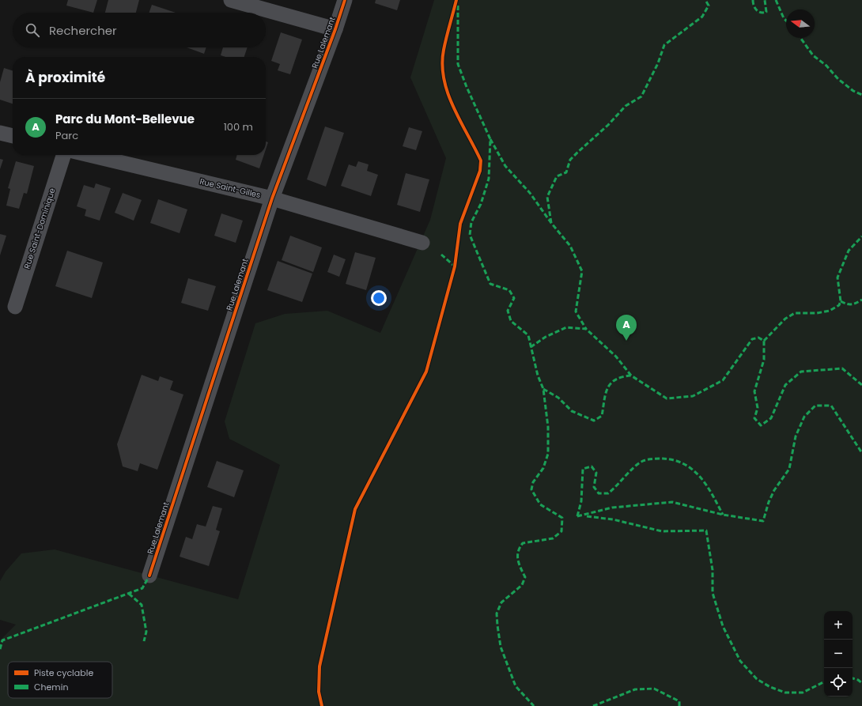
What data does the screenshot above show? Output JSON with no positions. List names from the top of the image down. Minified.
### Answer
{"streets":{"street":["Rue Lalemant","Rue Saint-Gilles","Rue Saint-Dominique"]},"crossings":[["Rue Lalemant","Rue Saint-Gilles"]],"legend":["Piste cyclable","Chemin"],"north":"left","page":{"search":"Rechercher","heading":"À proximité","list":[{"mark":"A","name":"Parc du Mont-Bellevue","note":"Parc","value":"100 m"}],"pins":"A","map_buttons":["+","−"]}}
